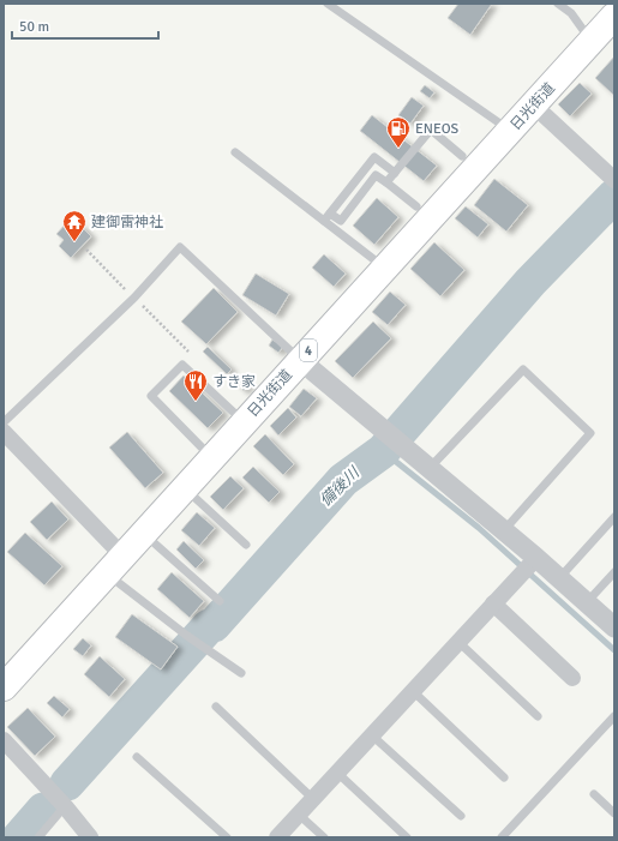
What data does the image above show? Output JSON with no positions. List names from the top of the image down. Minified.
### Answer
{"streets":{"highway":["日光街道","4"]},"water":["備後川"],"places":{"fuel station":["ENEOS"],"temple":["建御雷神社"],"restaurant":["すき家"]},"scale_bar":"50 m"}
